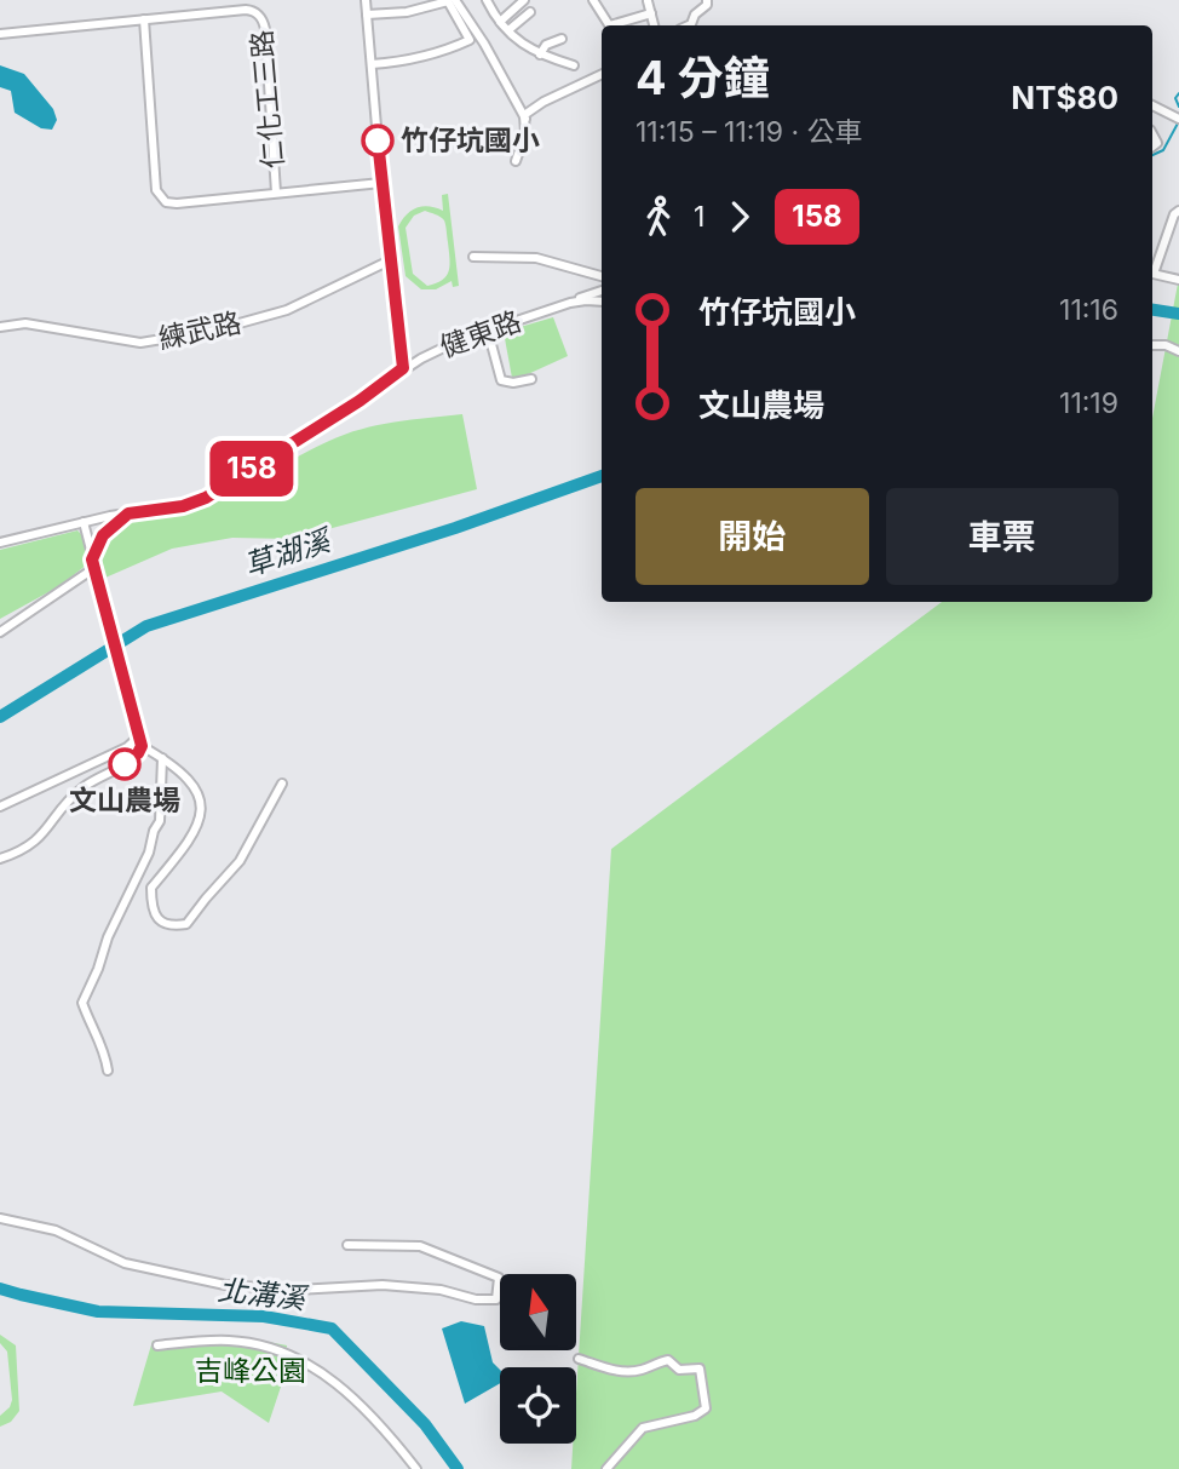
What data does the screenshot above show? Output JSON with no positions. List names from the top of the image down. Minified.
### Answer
{"streets":{"street":["仁化工三路","練武路","健東路"]},"water":["草湖溪","北溝溪"],"parks":["吉峰公園"],"places":["竹仔坑國小","文山農場"],"lines":["bus line 158"],"north":"top","page":{"on_map":"158","heading":["4 分鐘","11:15 – 11:19 · 公車","NT$80"],"legs":["1","158"],"list":[{"name":"竹仔坑國小","value":"11:16"},{"name":"文山農場","value":"11:19"}],"buttons":["開始","車票"]}}
